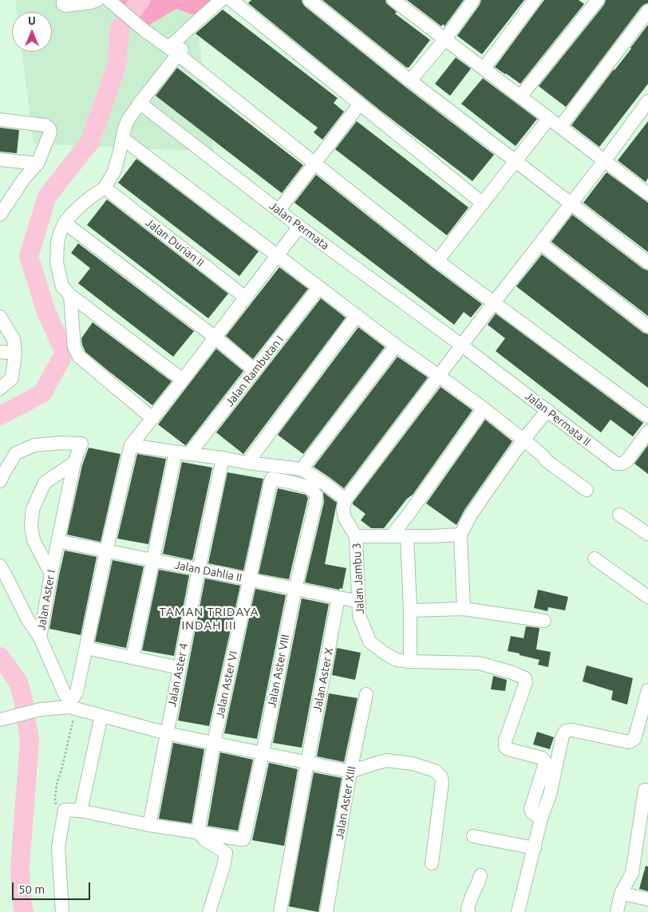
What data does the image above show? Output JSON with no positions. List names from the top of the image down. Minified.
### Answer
{"streets":{"street":["Jalan Permata","Jalan Durian II","Jalan Rambutan I","Jalan Permata II","Jalan Dahlia II","Jalan Jambu 3","Jalan Aster I","Jalan Aster VIII","Jalan Aster 4","Jalan Aster X","Jalan Aster VI","Jalan Aster XIII"]},"crossings":[["Jalan Permata","Jalan Permata II"],["Jalan Dahlia II","Jalan Jambu 3"],["Jalan Dahlia II","Jalan Aster I"],["Jalan Dahlia II","Jalan Aster VIII"],["Jalan Dahlia II","Jalan Aster 4"],["Jalan Dahlia II","Jalan Aster X"],["Jalan Dahlia II","Jalan Aster VI"],["Jalan Aster VIII","Jalan Aster VI"]],"districts":["TAMAN TRIDAYA INDAH III"],"scale_bar":"50 m","north":"top"}
